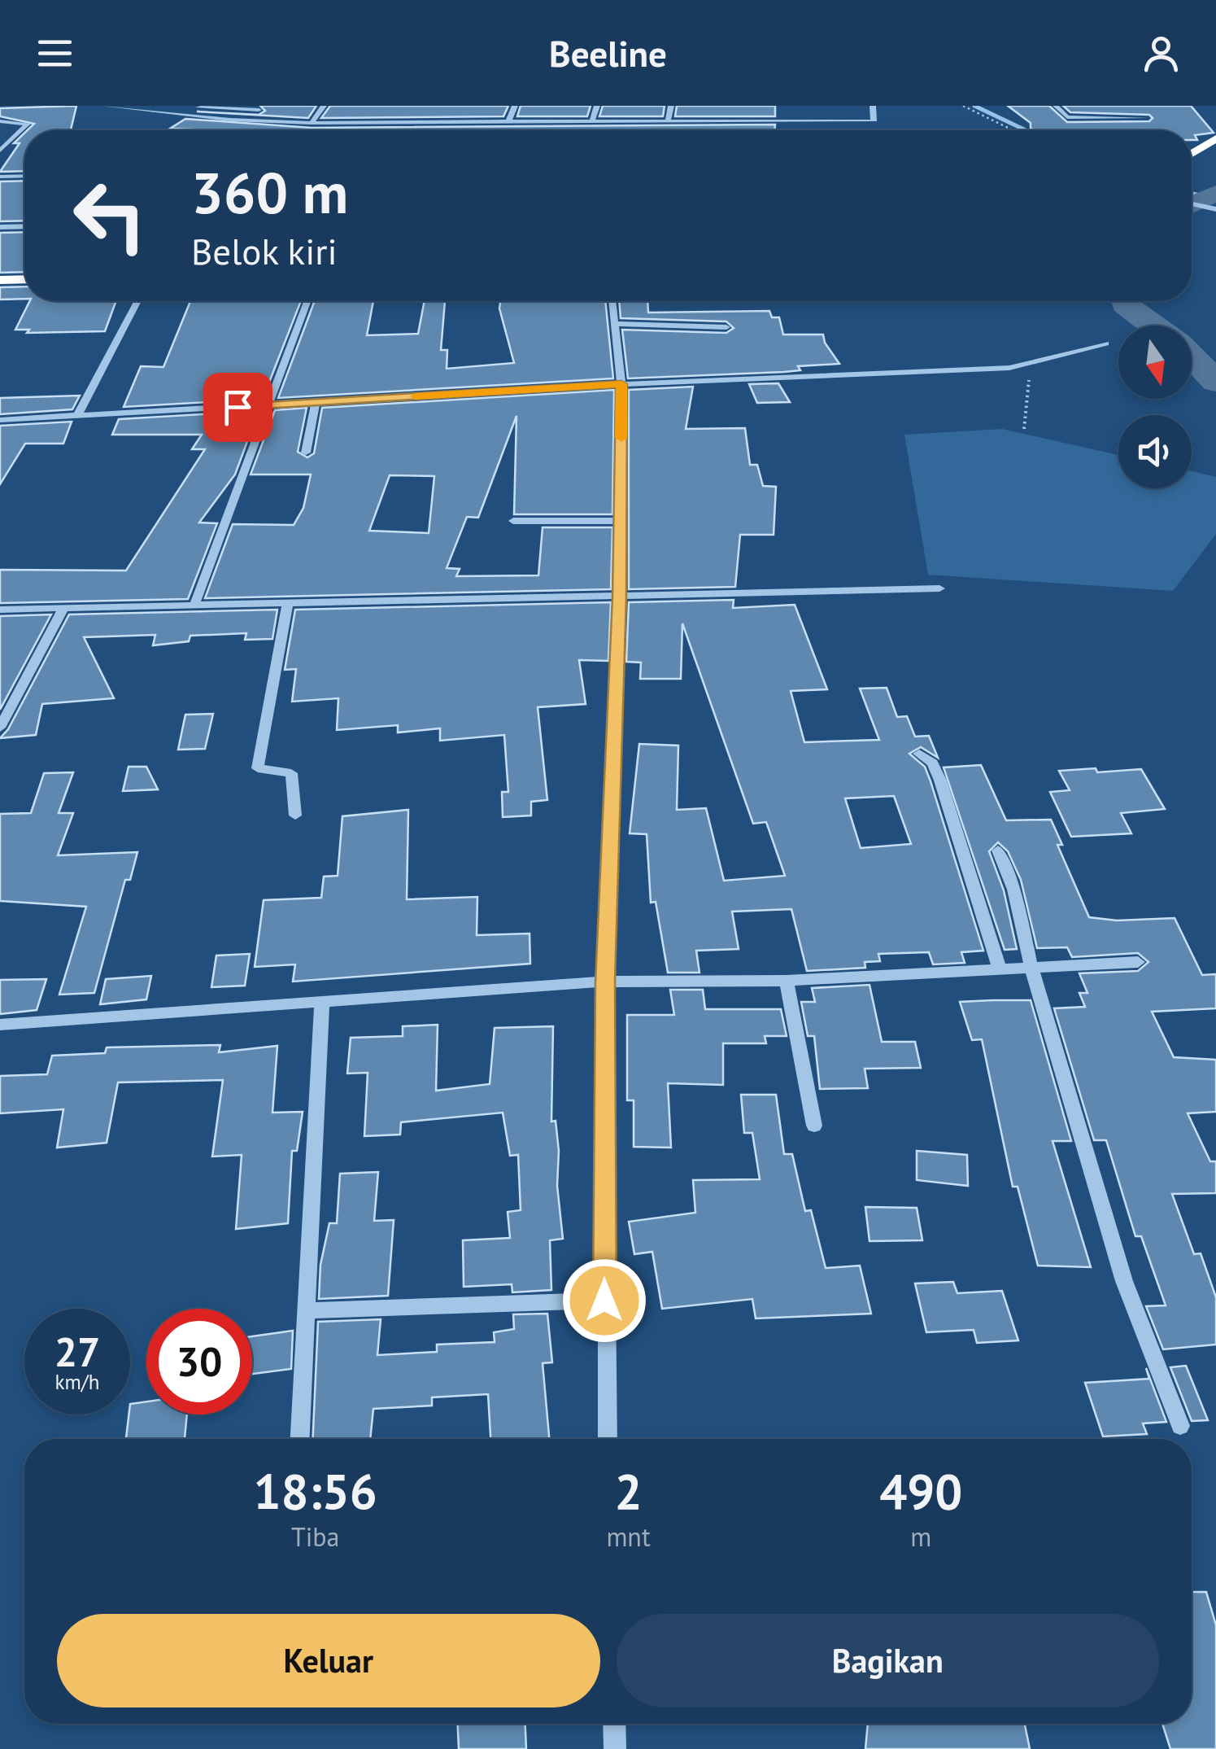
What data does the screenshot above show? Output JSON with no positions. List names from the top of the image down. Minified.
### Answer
{"north":"bottom","page":{"header":"Beeline","turn":["360 m","Belok kiri"],"speed":"27 km/h","limit":"30","eta":["18:56","Tiba","2","mnt","490","m"],"buttons":["Keluar","Bagikan"]}}
